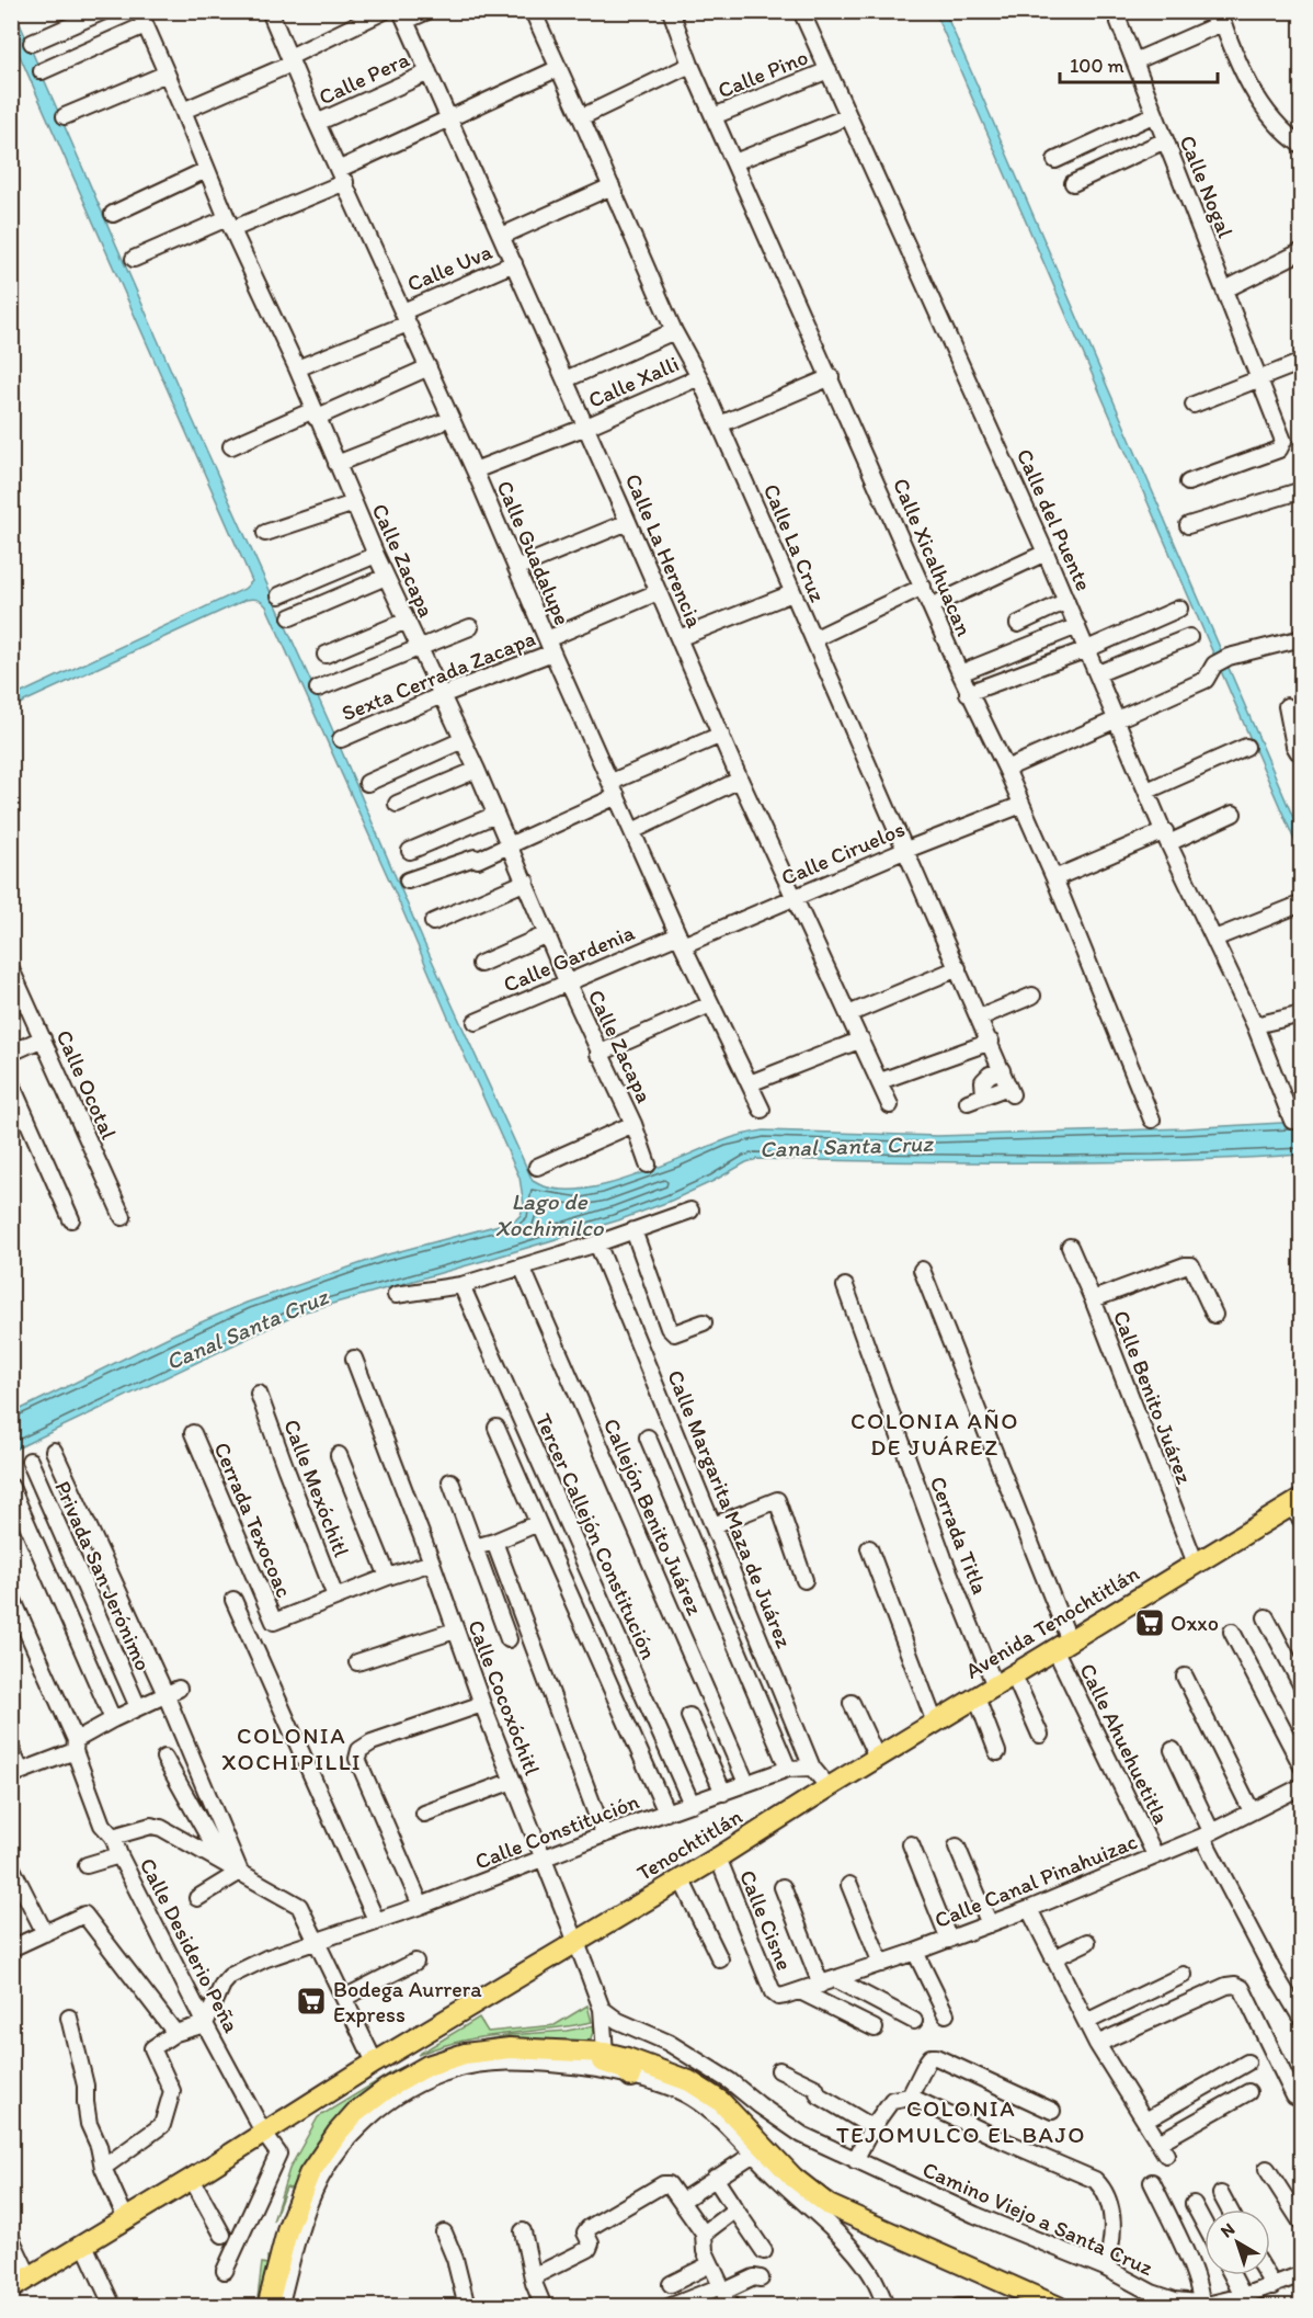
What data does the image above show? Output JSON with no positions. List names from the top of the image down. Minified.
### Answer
{"streets":{"main road":["Avenida Tenochtitlán","Tenochtitlán"],"street":["Calle Pino","Calle Pera","Calle Nogal","Calle Uva","Calle Xalli","Calle del Puente","Calle La Cruz","Calle La Herencia","Calle Guadalupe","Calle Xicalhuacan","Calle Zacapa","Sexta Cerrada Zacapa","Calle Ciruelos","Calle Gardenia","Calle Ocotal","Calle Benito Juárez","Calle Mexóchitl","Calle Margarita Maza de Juárez","Callejón Benito Juárez","Cerrada Texocoac","Cerrada Titla","Tercer Callejón Constitución","Privada San Jerónimo","Calle Cocoxóchitl","Calle Ahuehuetitla","Calle Constitución","Calle Canal Pinahuizac","Calle Cisne","Calle Desiderio Peña","Camino Viejo a Santa Cruz"]},"crossings":[["Calle Pino","Calle del Puente"],["Calle Pino","Calle Xicalhuacan"],["Calle Pera","Calle La Herencia"],["Calle Pera","Calle Guadalupe"],["Calle Uva","Calle La Herencia"],["Calle Uva","Calle Guadalupe"],["Calle Uva","Calle Zacapa"],["Calle Xalli","Calle La Cruz"],["Calle Xalli","Calle La Herencia"],["Calle Xalli","Calle Guadalupe"],["Calle La Cruz","Calle Ciruelos"],["Calle La Herencia","Sexta Cerrada Zacapa"],["Calle La Herencia","Calle Ciruelos"],["Calle Guadalupe","Sexta Cerrada Zacapa"],["Calle Guadalupe","Calle Ciruelos"],["Calle Guadalupe","Calle Gardenia"],["Calle Xicalhuacan","Calle Ciruelos"],["Calle Zacapa","Sexta Cerrada Zacapa"],["Calle Zacapa","Calle Gardenia"],["Calle Ciruelos","Calle Gardenia"],["Calle Benito Juárez","Avenida Tenochtitlán"],["Calle Mexóchitl","Cerrada Texocoac"],["Calle Margarita Maza de Juárez","Avenida Tenochtitlán"],["Calle Margarita Maza de Juárez","Calle Constitución"],["Calle Margarita Maza de Juárez","Tenochtitlán"],["Callejón Benito Juárez","Calle Constitución"],["Cerrada Titla","Avenida Tenochtitlán"],["Tercer Callejón Constitución","Calle Constitución"],["Avenida Tenochtitlán","Calle Ahuehuetitla"],["Avenida Tenochtitlán","Tenochtitlán"],["Calle Cocoxóchitl","Calle Constitución"],["Calle Cocoxóchitl","Tenochtitlán"],["Calle Cocoxóchitl","Camino Viejo a Santa Cruz"],["Calle Ahuehuetitla","Calle Canal Pinahuizac"],["Calle Constitución","Calle Desiderio Peña"],["Tenochtitlán","Calle Cisne"],["Tenochtitlán","Calle Desiderio Peña"],["Calle Canal Pinahuizac","Calle Cisne"]],"districts":["COLONIA AÑO DE JUÁREZ","COLONIA XOCHIPILLI","COLONIA TEJOMULCO EL BAJO"],"water":["Canal Santa Cruz","Lago de Xochimilco"],"places":{"supermarket":["Oxxo","Bodega Aurrera Express"]},"scale_bar":"100 m","north":"top left"}
